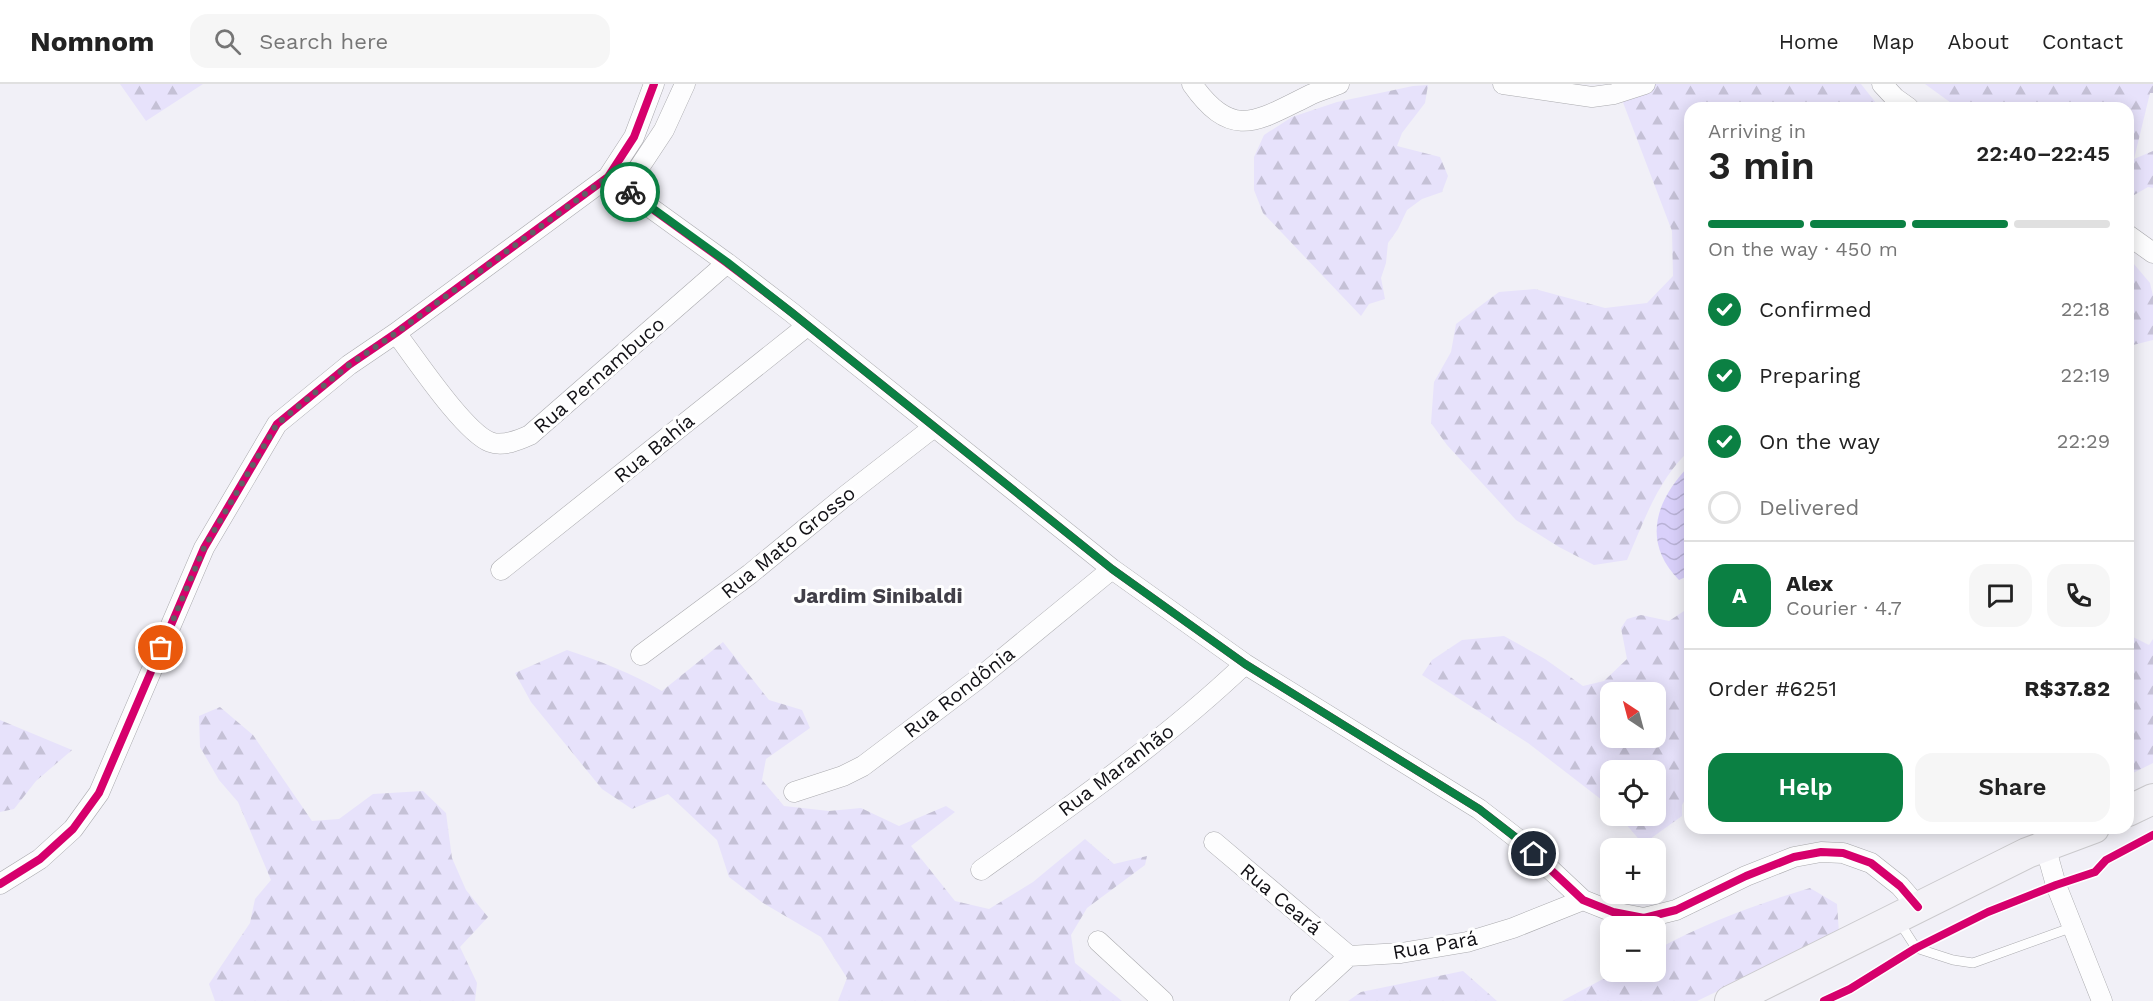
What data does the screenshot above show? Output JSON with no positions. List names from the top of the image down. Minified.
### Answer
{"streets":{"street":["Rua Pernambuco","Rua Bahía","Rua Mato Grosso","Rua Rondônia","Rua Maranhão","Rua Ceará","Rua Pará"]},"crossings":[["Rua Ceará","Rua Pará"]],"districts":["Jardim Sinibaldi"],"north":"top left","page":{"header":"Nomnom","search":"Search here","nav":["Home","Map","About","Contact"],"heading":["3 min","Arriving in","22:40–22:45"],"panel":["Alex","Courier · 4.7","Order #6251","R$37.82"],"bar":"On the way · 450 m","list":[["Confirmed","22:18"],["Preparing","22:19"],["On the way","22:29"],"Delivered"],"round":"A","map_buttons":["+","−"],"buttons":["Help","Share"]}}
